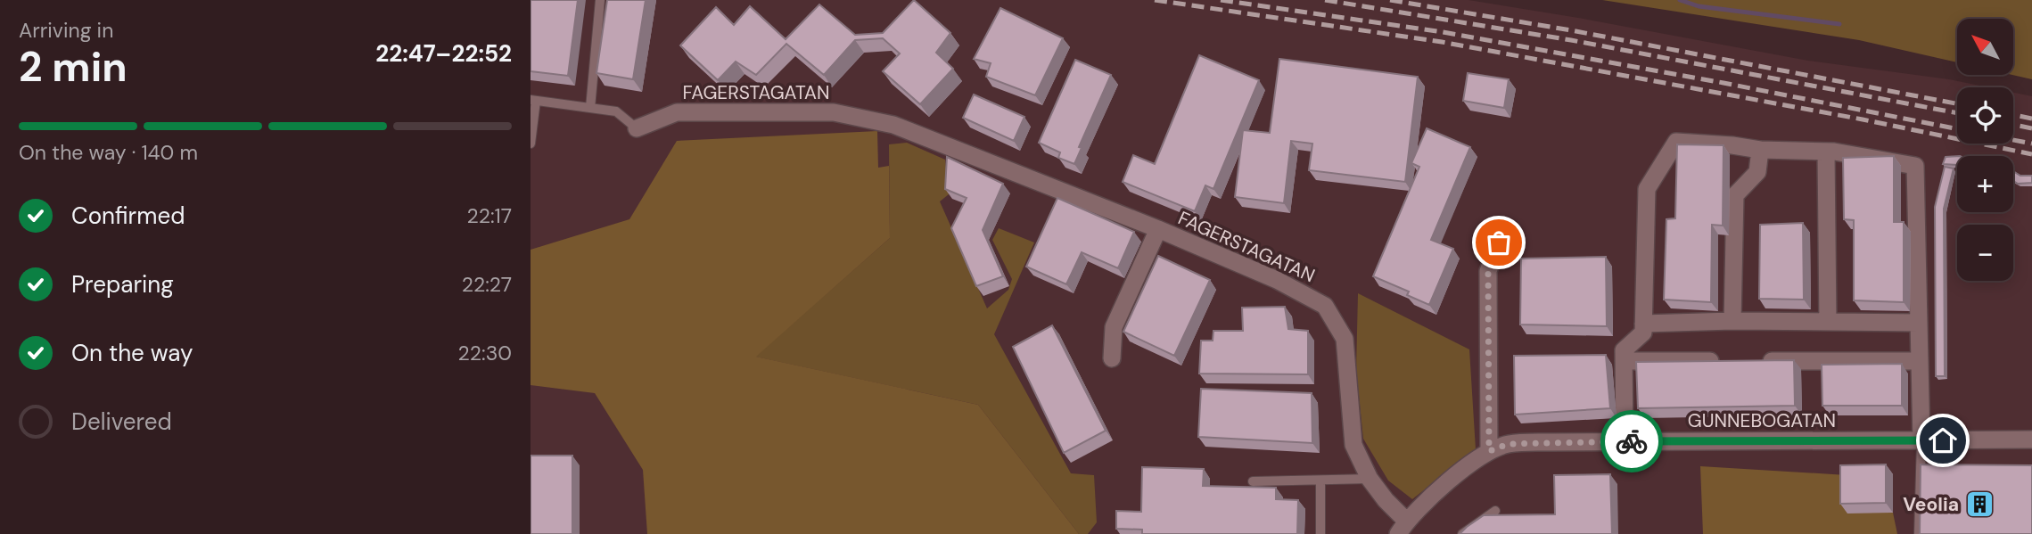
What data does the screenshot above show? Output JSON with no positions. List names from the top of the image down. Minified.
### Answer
{"streets":{"street":["FAGERSTAGATAN","GUNNEBOGATAN"]},"crossings":[["FAGERSTAGATAN","GUNNEBOGATAN"]],"places":{"building":["Veolia"]},"north":"top left","page":{"heading":["2 min","Arriving in","22:47–22:52"],"map_buttons":["+","−"],"bar":"On the way · 140 m","list":[["Confirmed","22:17"],["Preparing","22:27"],["On the way","22:30"],"Delivered"]}}
